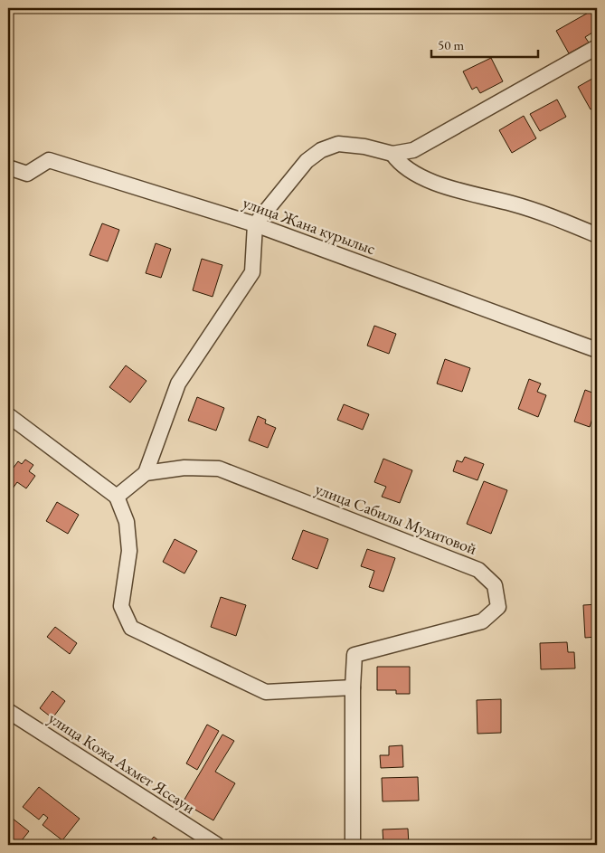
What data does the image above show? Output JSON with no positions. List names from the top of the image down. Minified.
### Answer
{"streets":{"street":["улица Жана курылыс","улица Сабилы Мухитовой","улица Кожа Ахмет Яссауи"]},"scale_bar":"50 m"}
